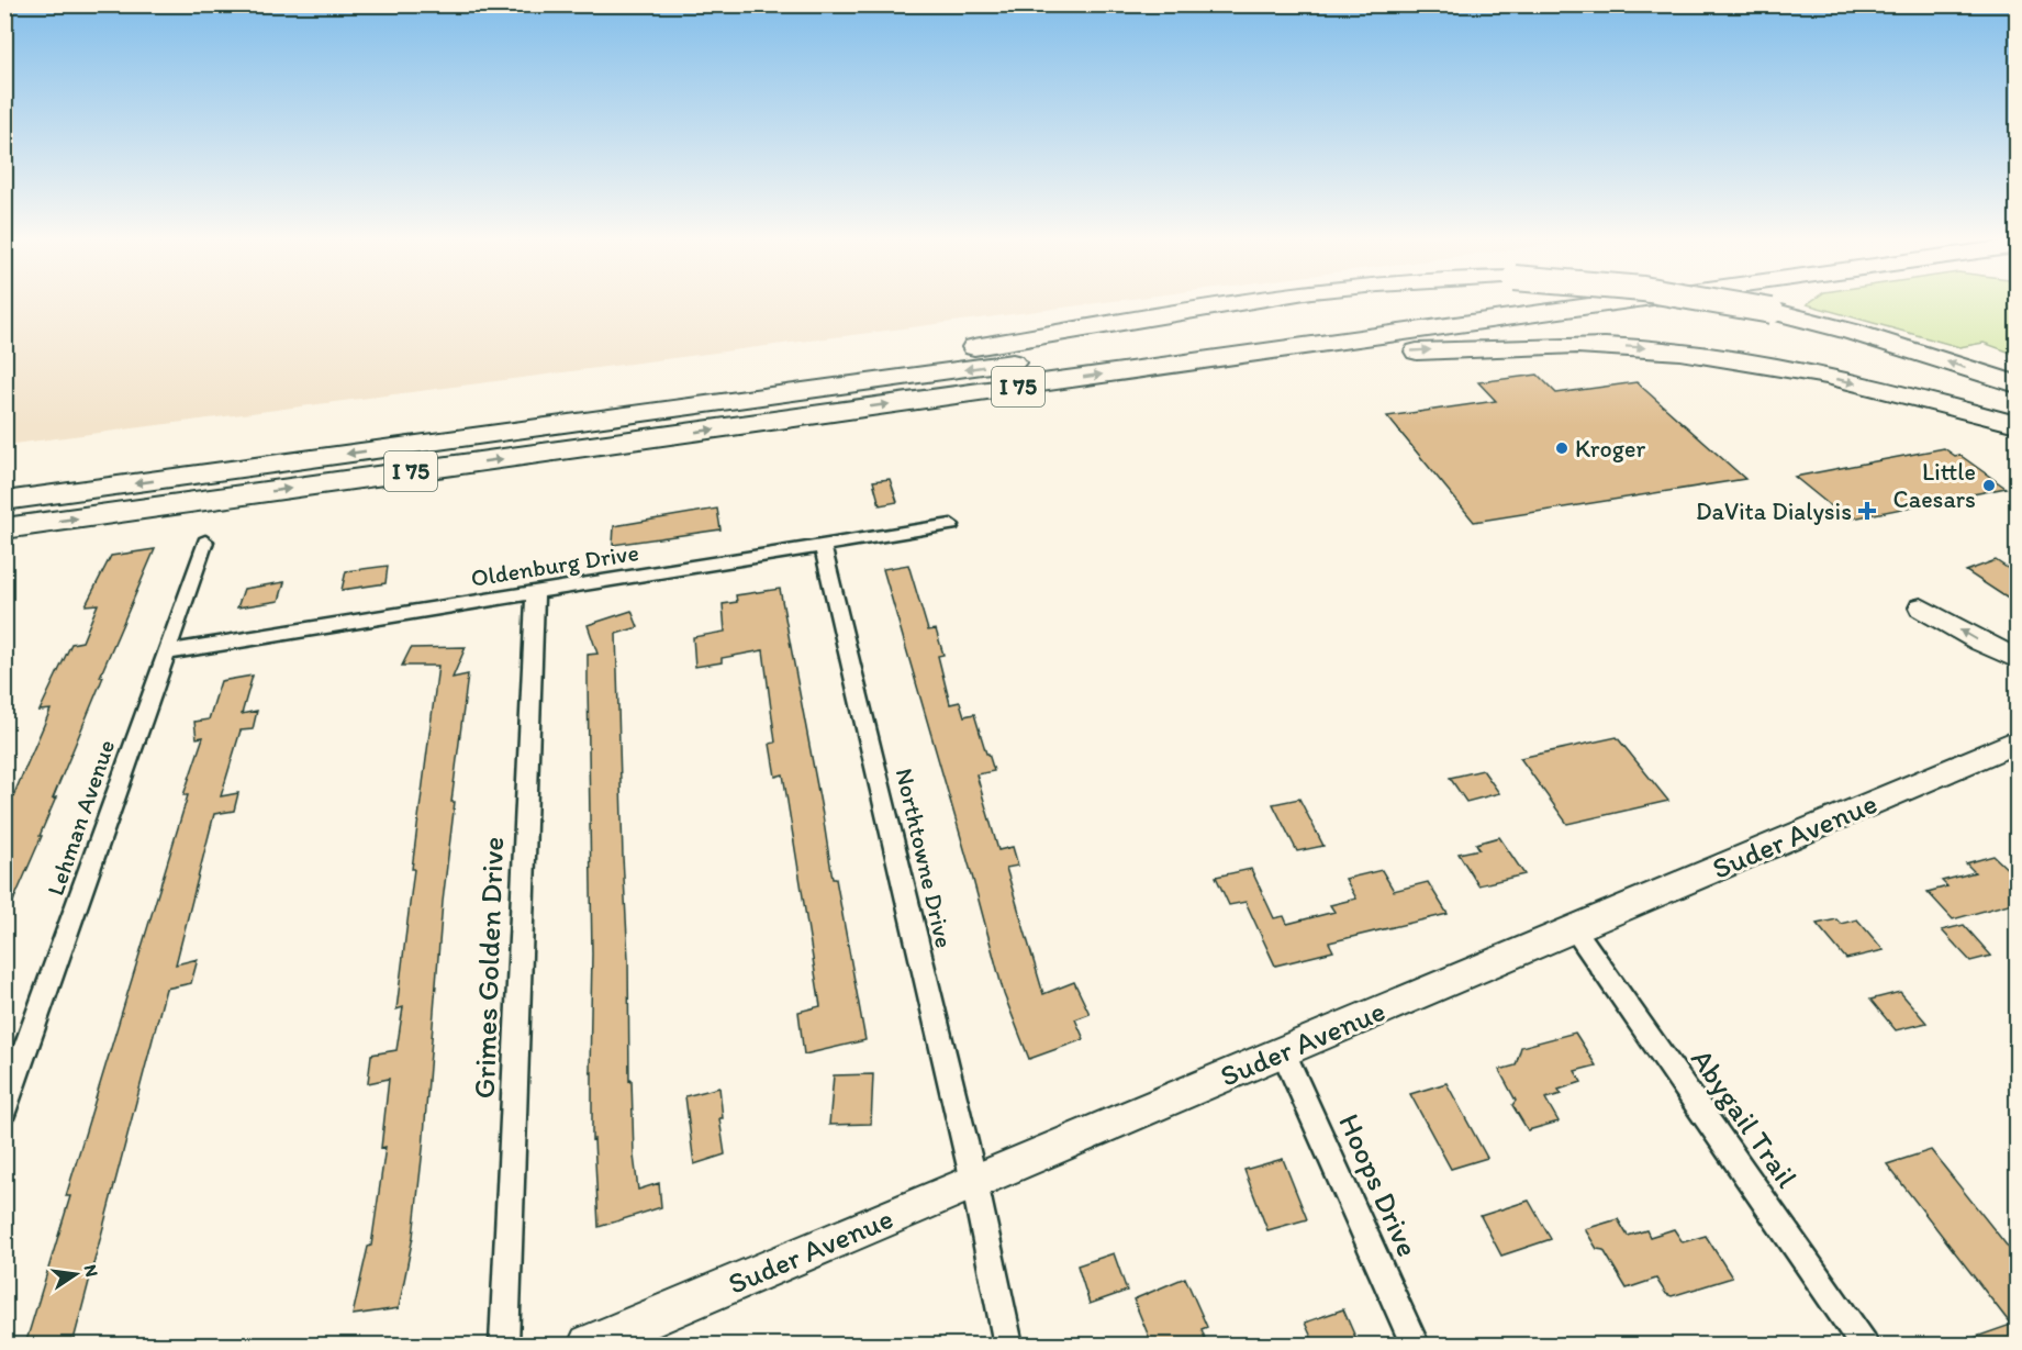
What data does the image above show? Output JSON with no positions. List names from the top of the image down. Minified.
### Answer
{"streets":{"highway":["I 75"],"street":["Oldenburg Drive","Lehman Avenue","Suder Avenue","Northtowne Drive","Grimes Golden Drive","Abygail Trail","Hoops Drive"]},"crossings":[["Oldenburg Drive","Lehman Avenue"],["Oldenburg Drive","Northtowne Drive"],["Oldenburg Drive","Grimes Golden Drive"],["Suder Avenue","Northtowne Drive"],["Suder Avenue","Abygail Trail"],["Suder Avenue","Hoops Drive"]],"places":{"other":["Kroger","Little Caesars"],"health":["DaVita Dialysis"]},"north":"right"}
